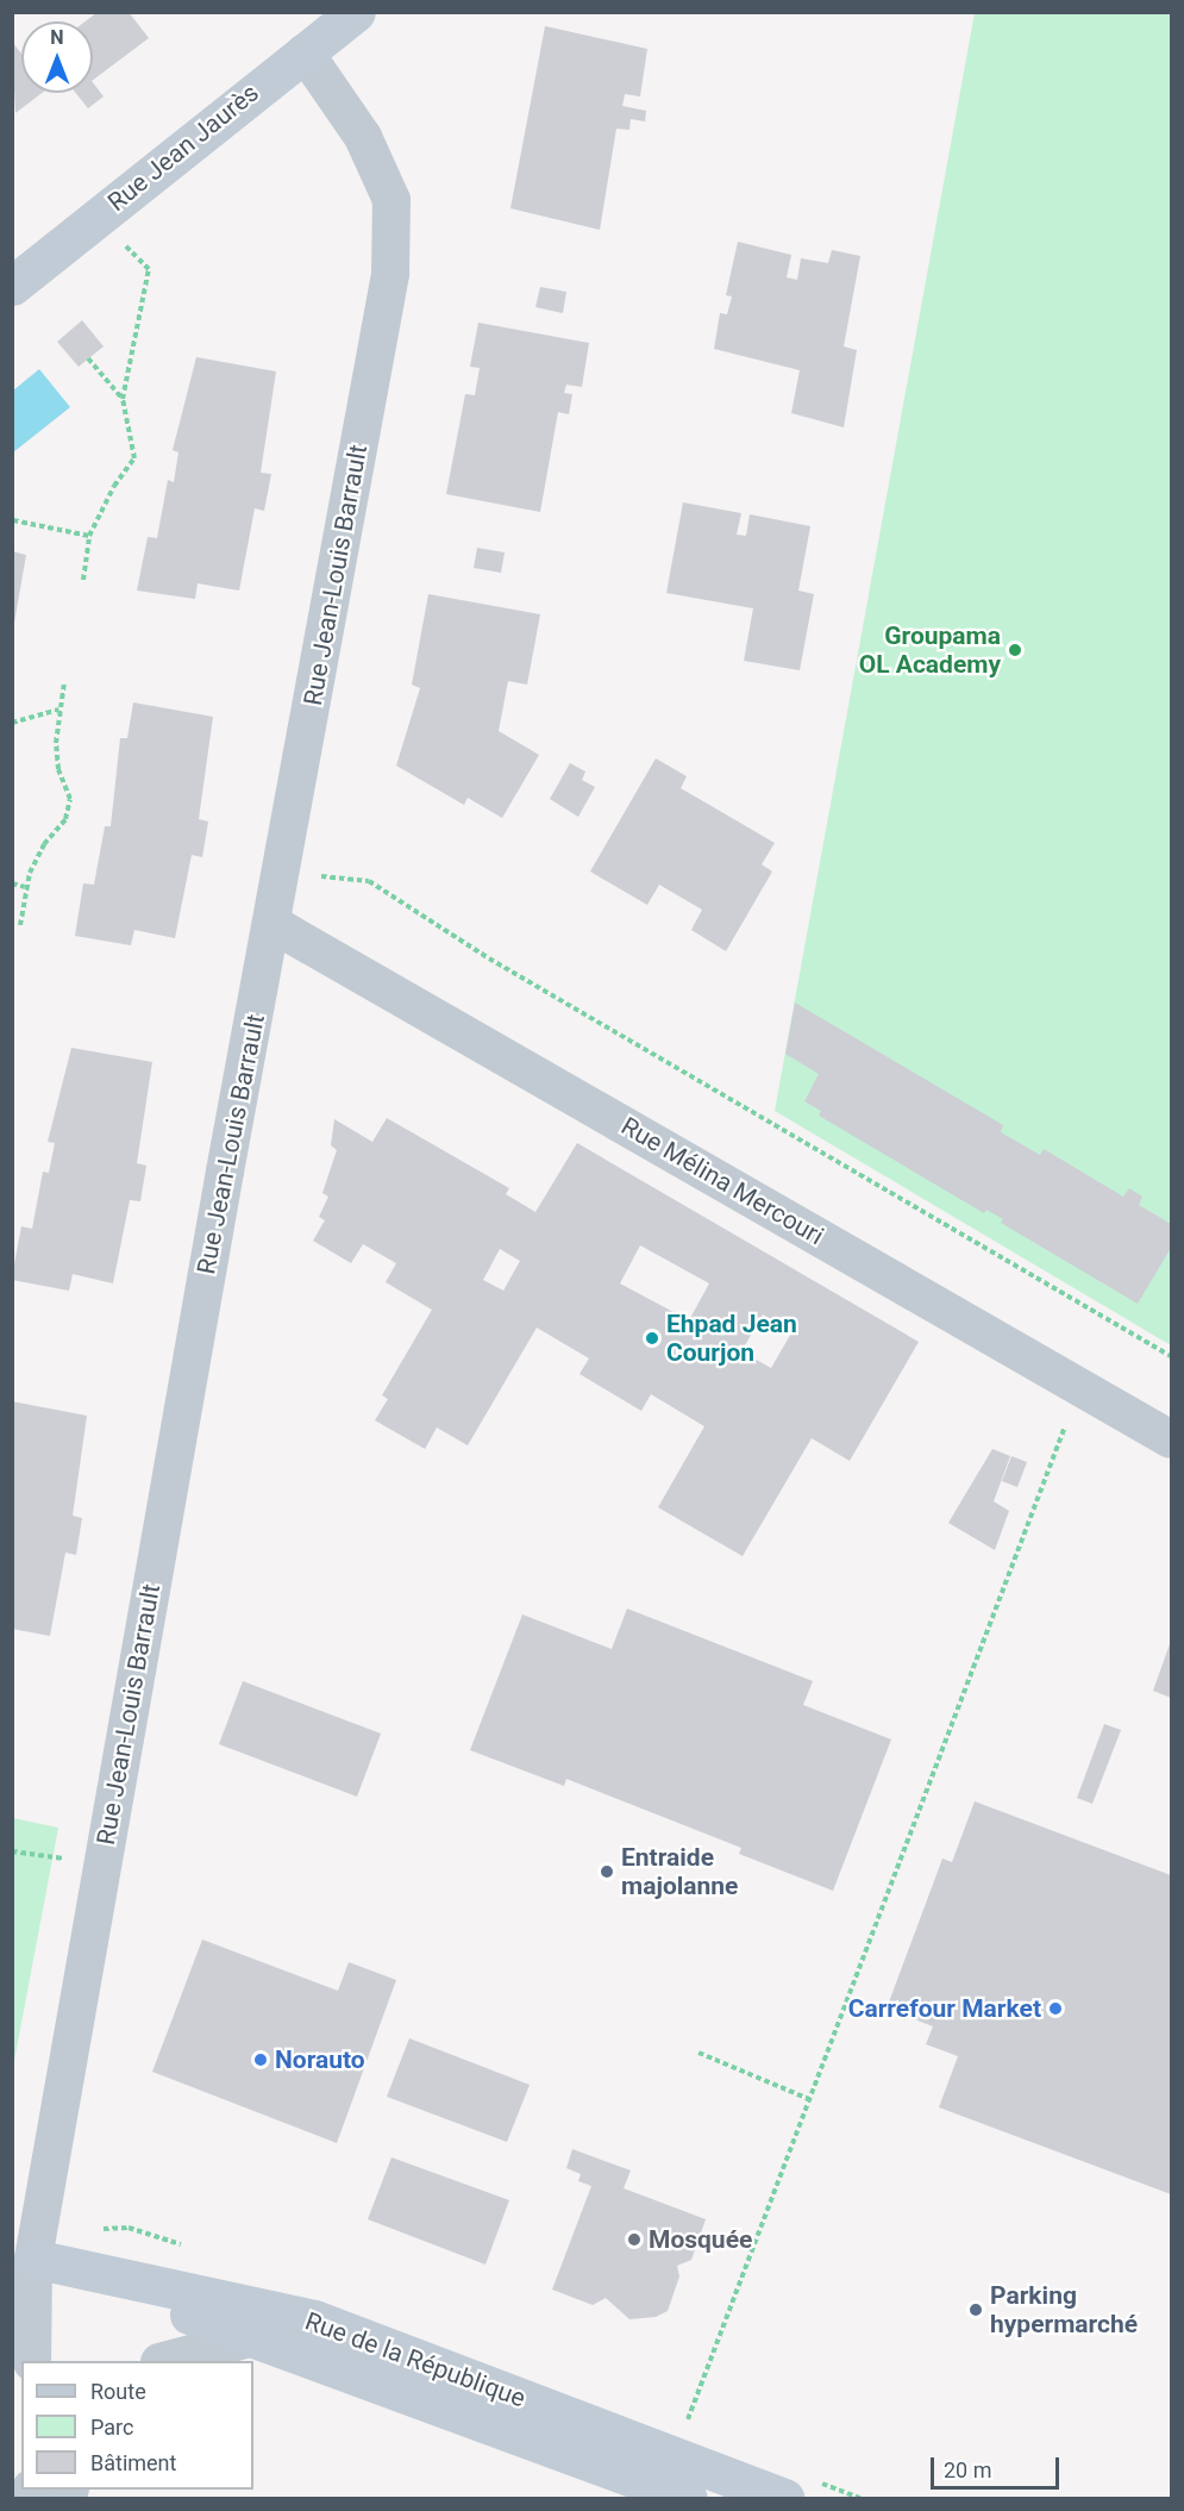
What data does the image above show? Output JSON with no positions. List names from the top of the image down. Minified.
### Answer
{"streets":{"main road":["Rue Jean Jaurès","Rue de la République"],"street":["Rue Jean-Louis Barrault","Rue Mélina Mercouri"]},"crossings":[["Rue Jean Jaurès","Rue Jean-Louis Barrault"],["Rue Jean-Louis Barrault","Rue Mélina Mercouri"],["Rue Jean-Louis Barrault","Rue de la République"]],"places":["Groupama OL Academy","Ehpad Jean Courjon","Entraide majolanne","Carrefour Market","Norauto","Mosquée","Parking hypermarché"],"legend":["Route","Parc","Bâtiment"],"scale_bar":"20 m","north":"top"}
